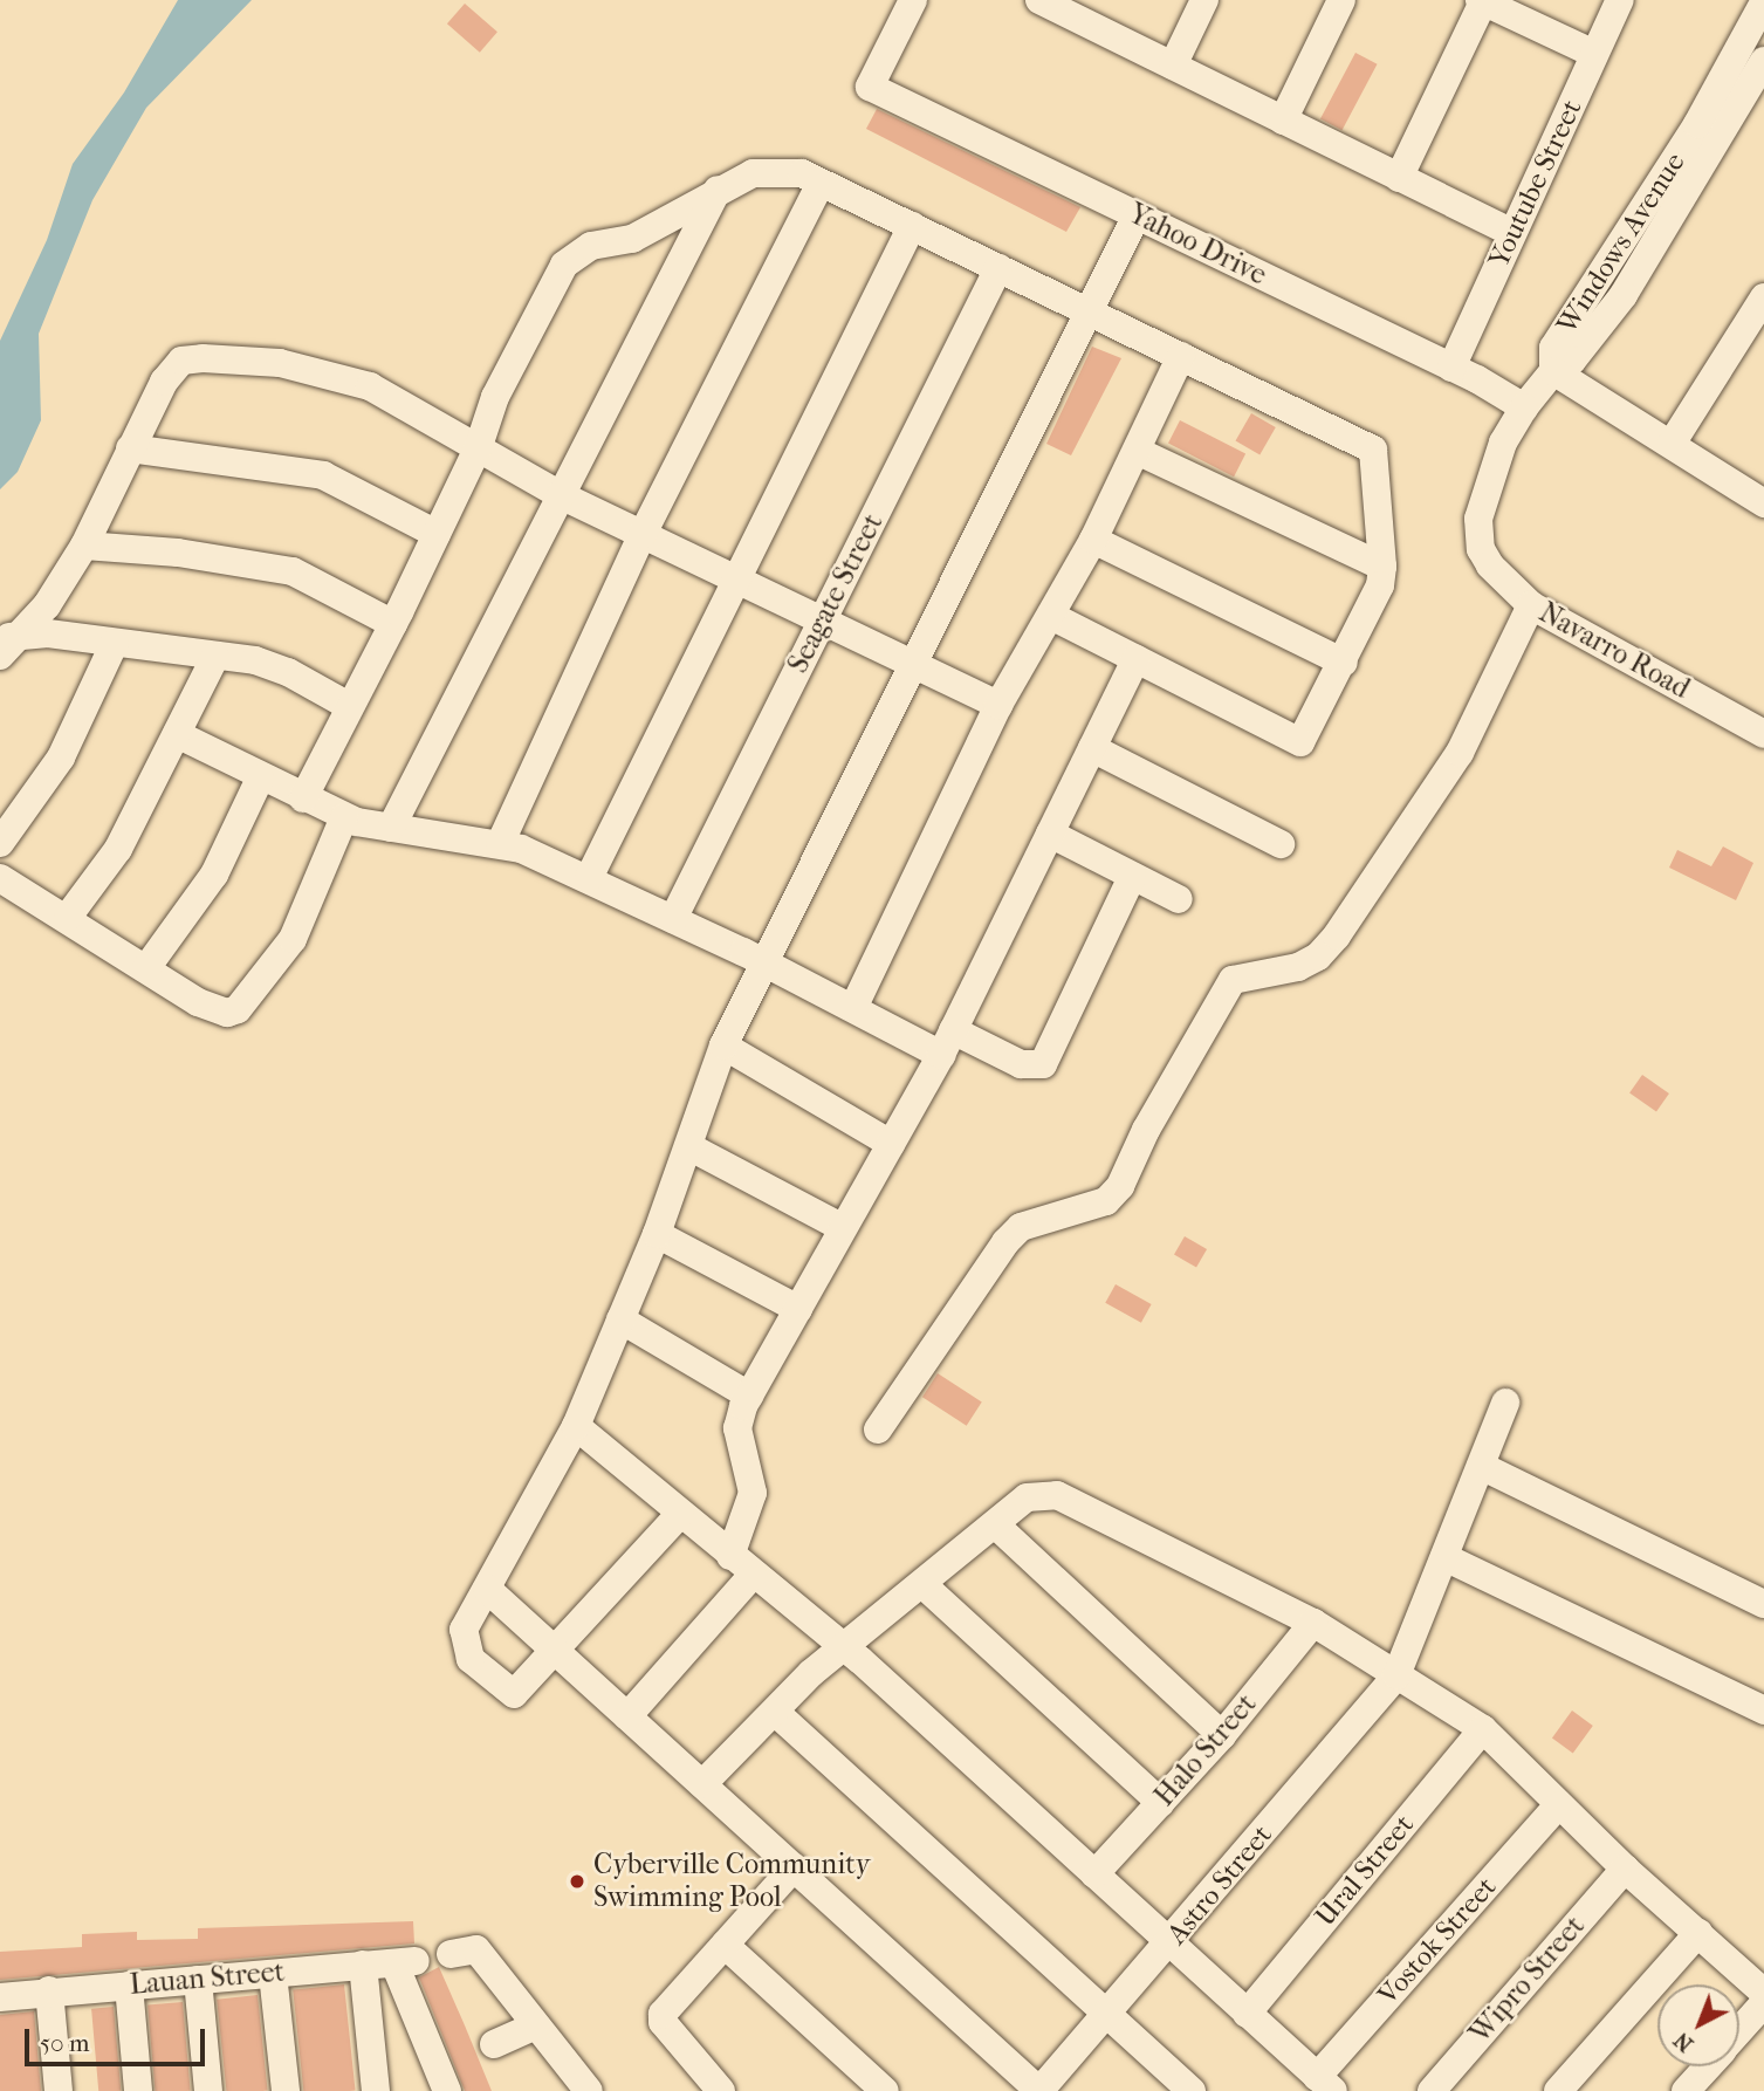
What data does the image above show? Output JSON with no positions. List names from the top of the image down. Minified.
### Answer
{"streets":{"street":["Youtube Street","Windows Avenue","Yahoo Drive","Seagate Street","Navarro Road","Halo Street","Ural Street","Astro Street","Vostok Street","Lauan Street","Wipro Street"]},"crossings":[["Youtube Street","Yahoo Drive"],["Windows Avenue","Navarro Road"],["Yahoo Drive","Navarro Road"]],"places":["Cyberville Community Swimming Pool"],"scale_bar":"50 m","north":"bottom left"}
